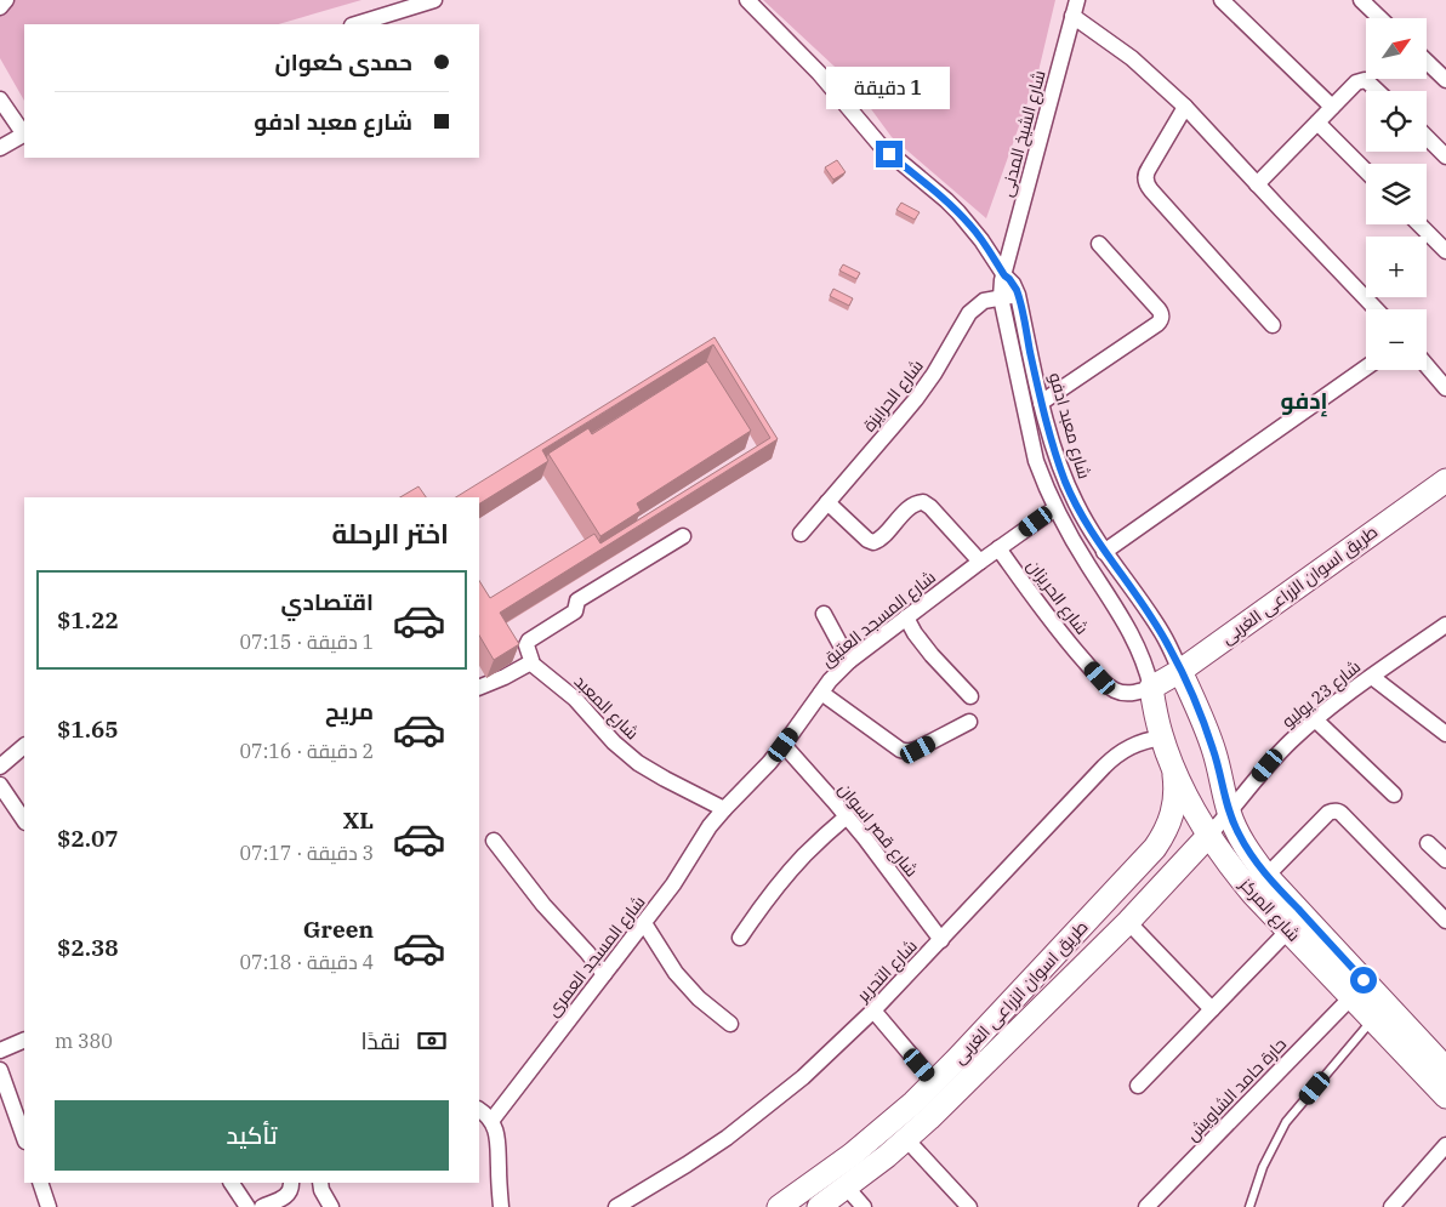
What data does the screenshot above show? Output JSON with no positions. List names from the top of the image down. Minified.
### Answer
{"streets":{"main road":["طريق اسوان الزراعى الغربى","شارع المركز"],"street":["شارع الشيخ المدنى","شارع الحرايزة","شارع معبد ادفو","شارع الحريزان","شارع المسجد العتيق","شارع 23 يوليو","شارع المعبد","شارع قصر اسوان","شارع المسجد العمرى","شارع التحرير","حارة حامد الشاويش"]},"crossings":[["شارع الشيخ المدنى","شارع معبد ادفو"],["شارع الحرايزة","شارع معبد ادفو"],["شارع معبد ادفو","طريق اسوان الزراعى الغربى"],["شارع معبد ادفو","شارع المركز"],["طريق اسوان الزراعى الغربى","شارع الحريزان"],["طريق اسوان الزراعى الغربى","شارع 23 يوليو"],["طريق اسوان الزراعى الغربى","شارع المركز"],["شارع الحريزان","شارع المسجد العتيق"],["شارع الحريزان","شارع المركز"],["شارع المسجد العتيق","شارع المعبد"],["شارع المسجد العتيق","شارع قصر اسوان"],["شارع المسجد العتيق","شارع المسجد العمرى"],["شارع 23 يوليو","شارع المركز"],["شارع المعبد","شارع المسجد العمرى"],["شارع قصر اسوان","شارع التحرير"],["شارع المركز","شارع التحرير"],["شارع المركز","حارة حامد الشاويش"]],"districts":["إدفو"],"north":"top right","page":{"map_buttons":["+","−"],"banner":["حمدى كعوان","شارع معبد ادفو"],"bubble":"1 دقيقة","heading":"اختر الرحلة","list":[{"name":"اقتصادي","note":"1 دقيقة · 07:15","value":"$1.22"},{"name":"مريح","note":"2 دقيقة · 07:16","value":"$1.65"},{"name":"XL","note":"3 دقيقة · 07:17","value":"$2.07"},{"name":"Green","note":"4 دقيقة · 07:18","value":"$2.38"}],"pay":["نقدًا","380 m"],"buttons":"تأكيد"}}
